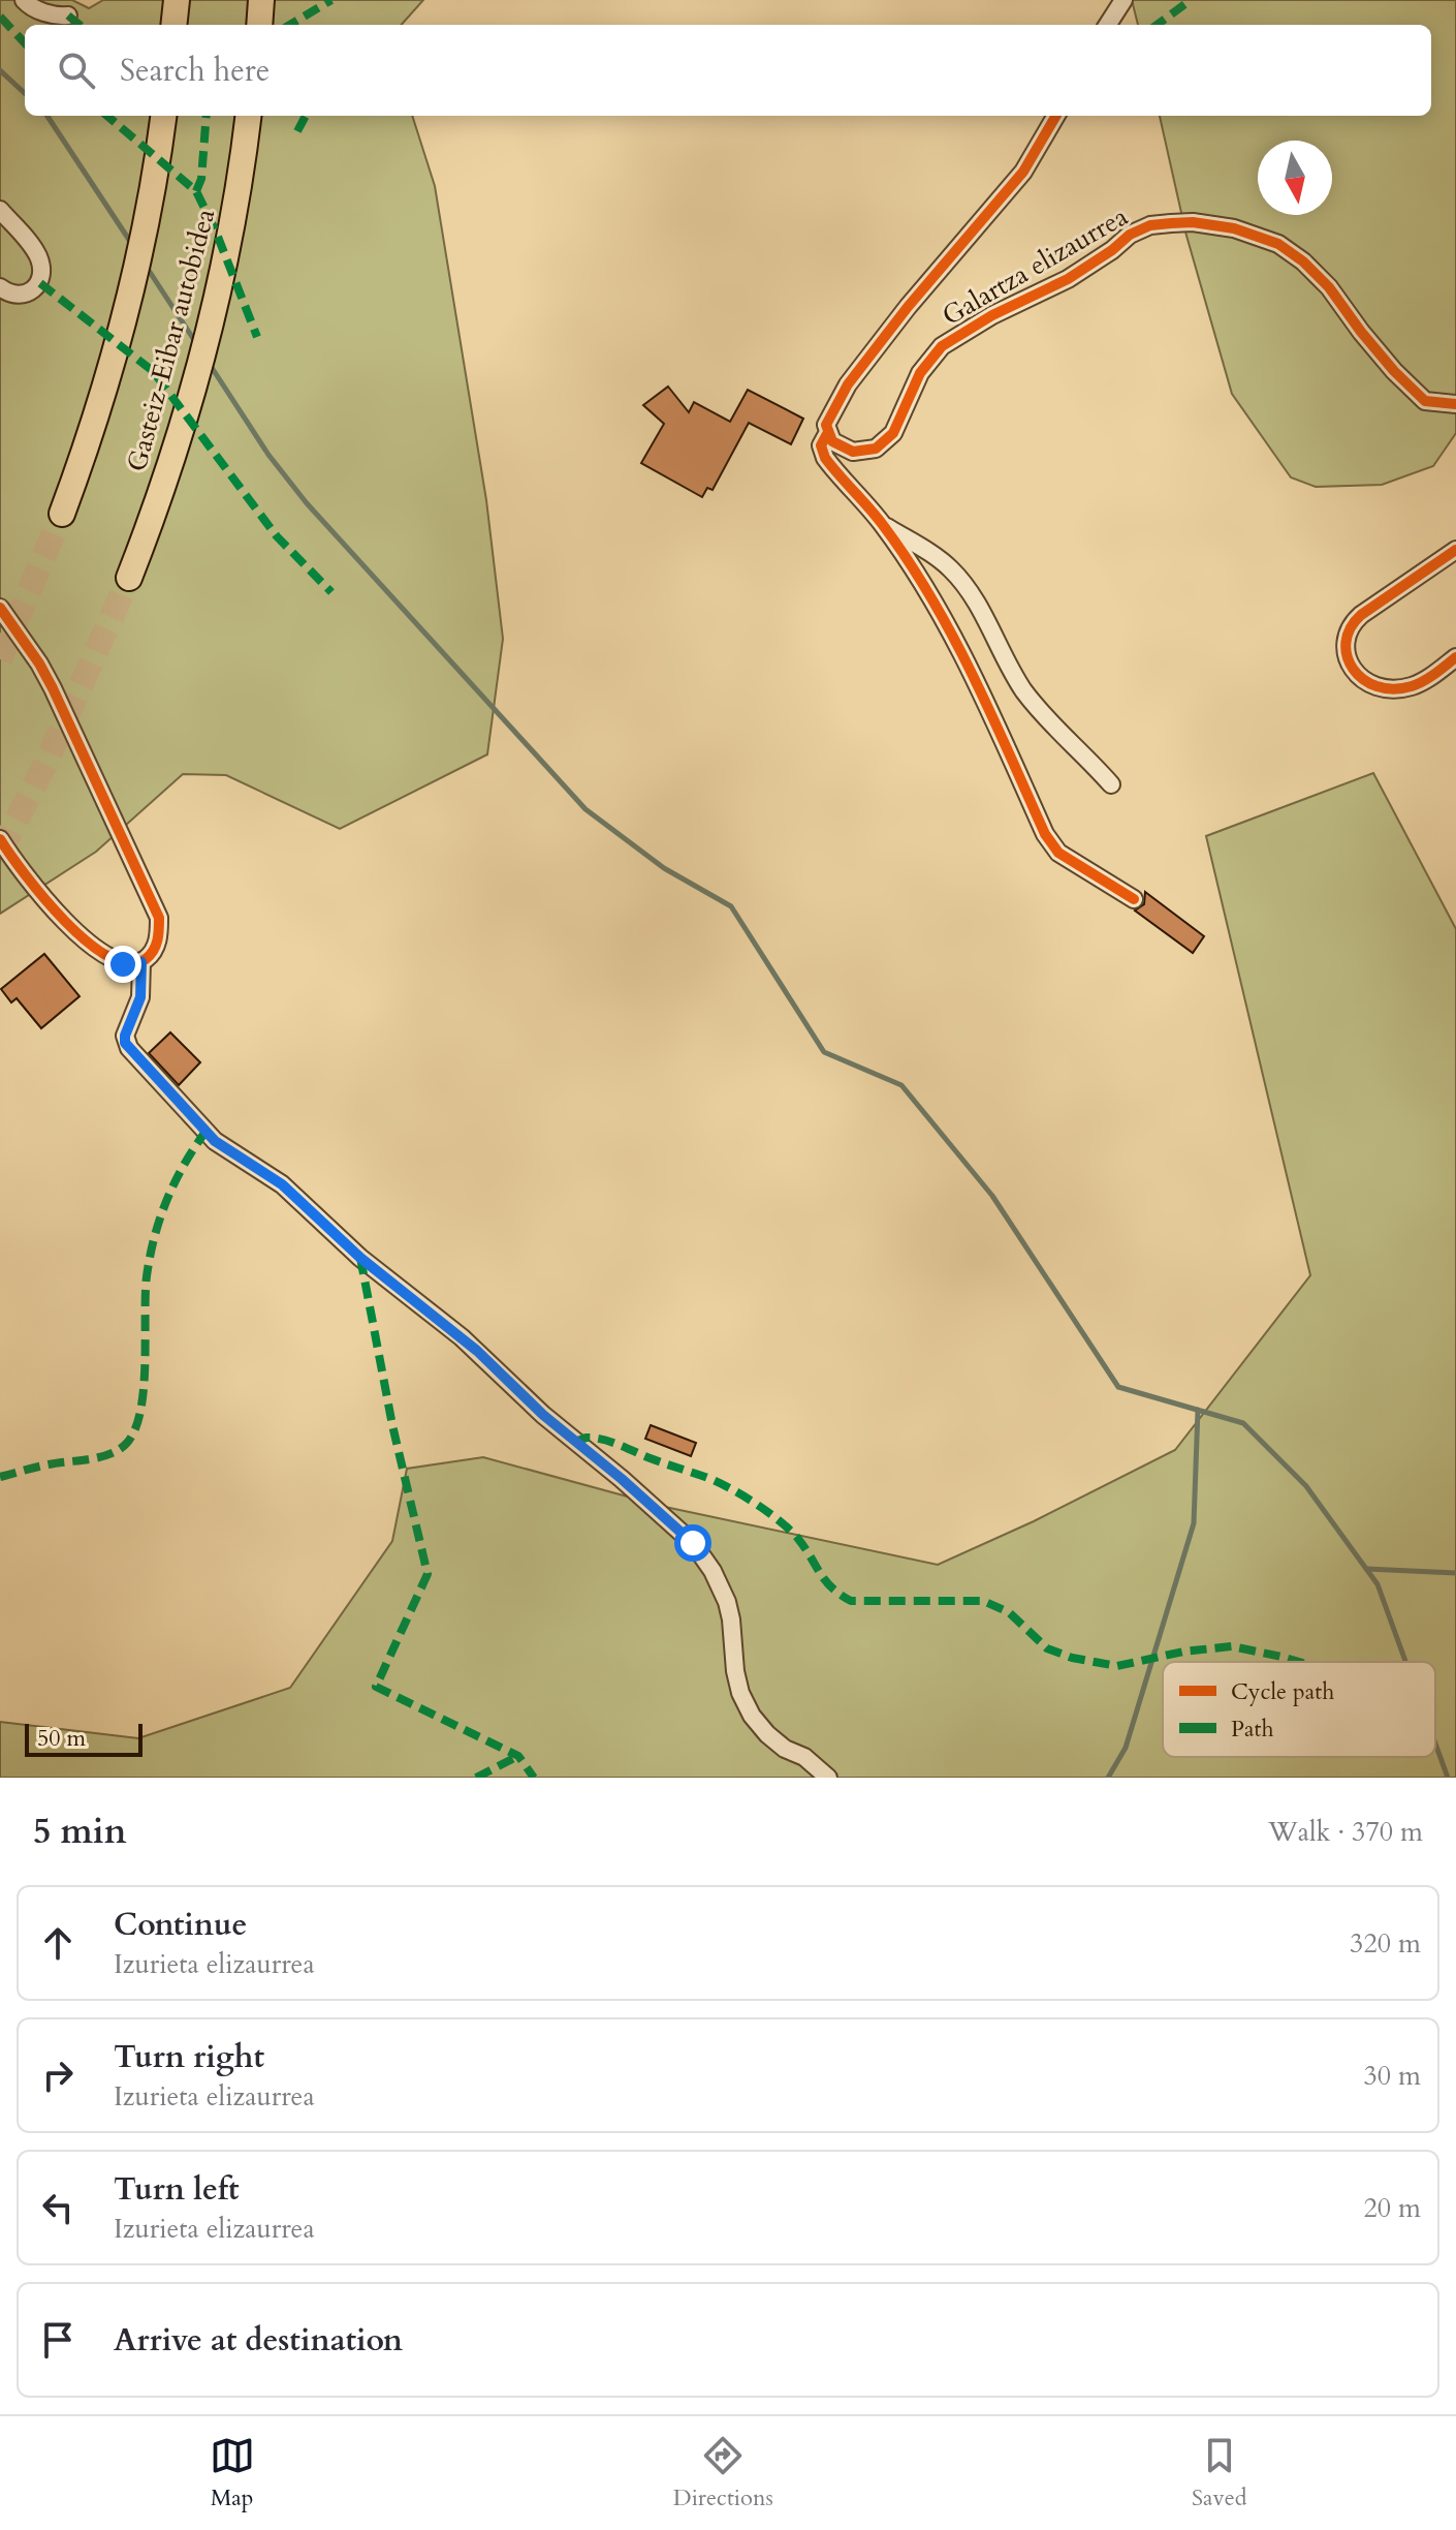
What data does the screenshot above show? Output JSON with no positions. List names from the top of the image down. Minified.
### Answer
{"streets":{"highway":["Gasteiz-Eibar autobidea"],"street":["Galartza elizaurrea"]},"legend":["Cycle path","Path"],"scale_bar":"50 m","north":"bottom","page":{"search":"Search here","scale":"50 m","heading":["5 min","Walk · 370 m"],"list":[["Continue","Izurieta elizaurrea","320 m"],["Turn right","Izurieta elizaurrea","30 m"],["Turn left","Izurieta elizaurrea","20 m"],"Arrive at destination"],"nav":["Map","Directions","Saved"]}}
